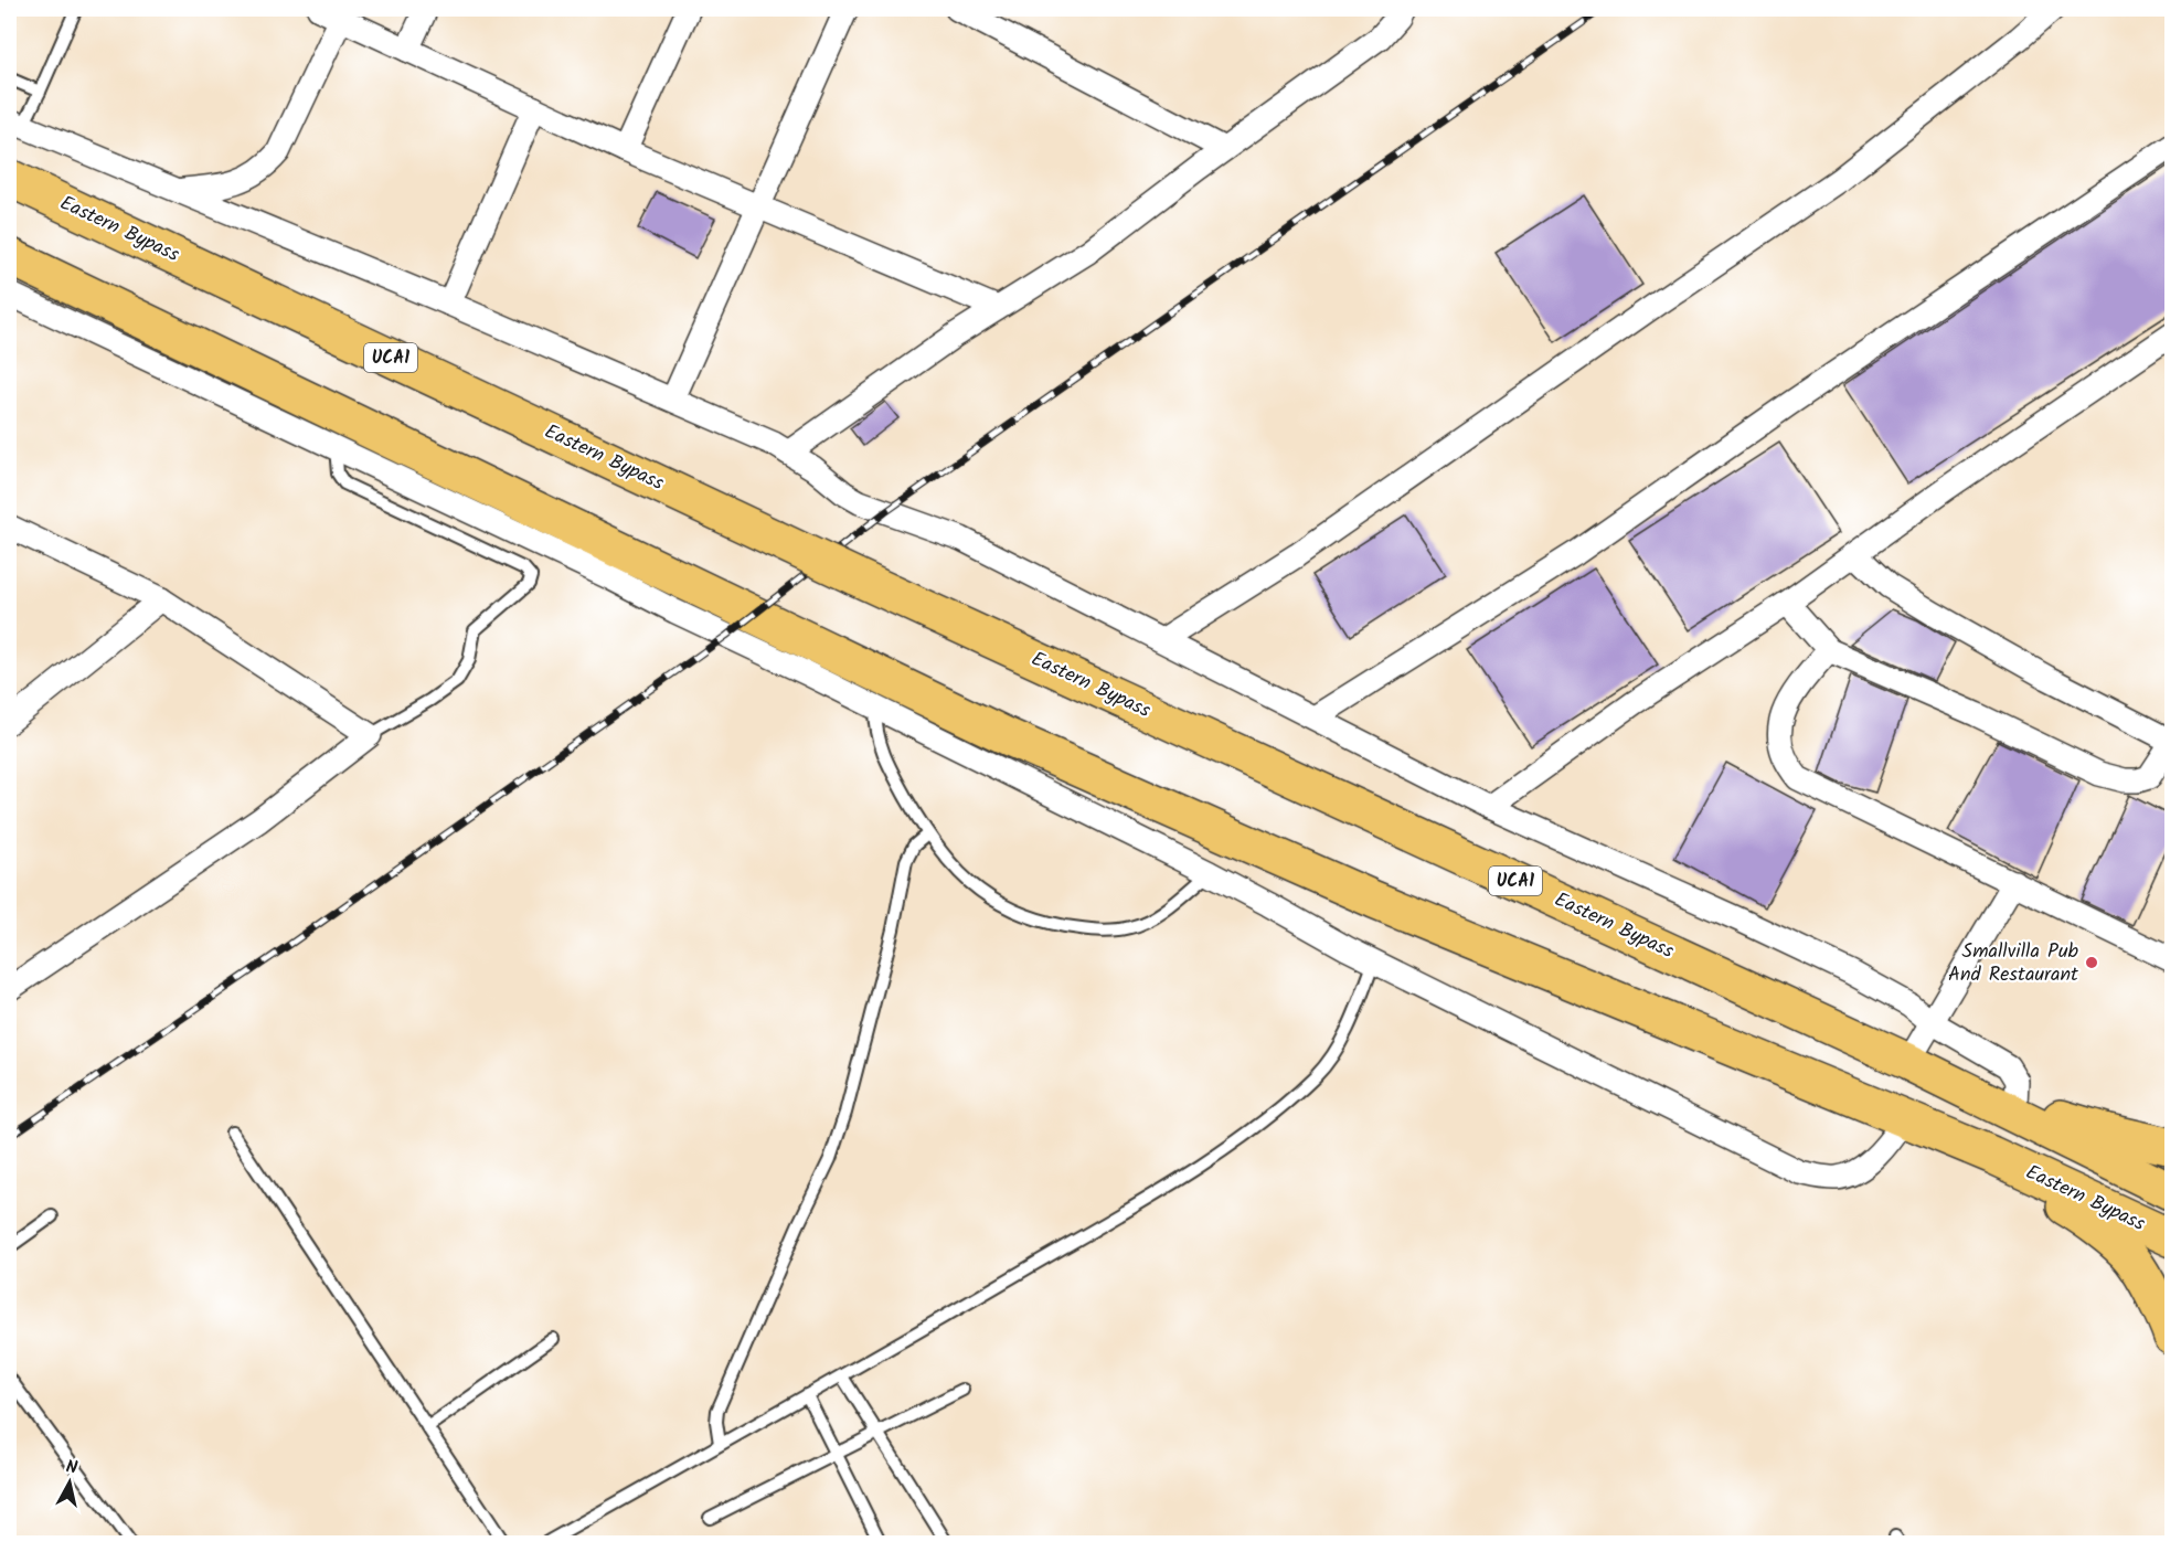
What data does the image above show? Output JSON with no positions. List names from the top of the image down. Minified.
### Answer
{"streets":{"main road":["Eastern Bypass","UCA1"]},"places":["Smallvilla Pub And Restaurant"],"north":"top"}
